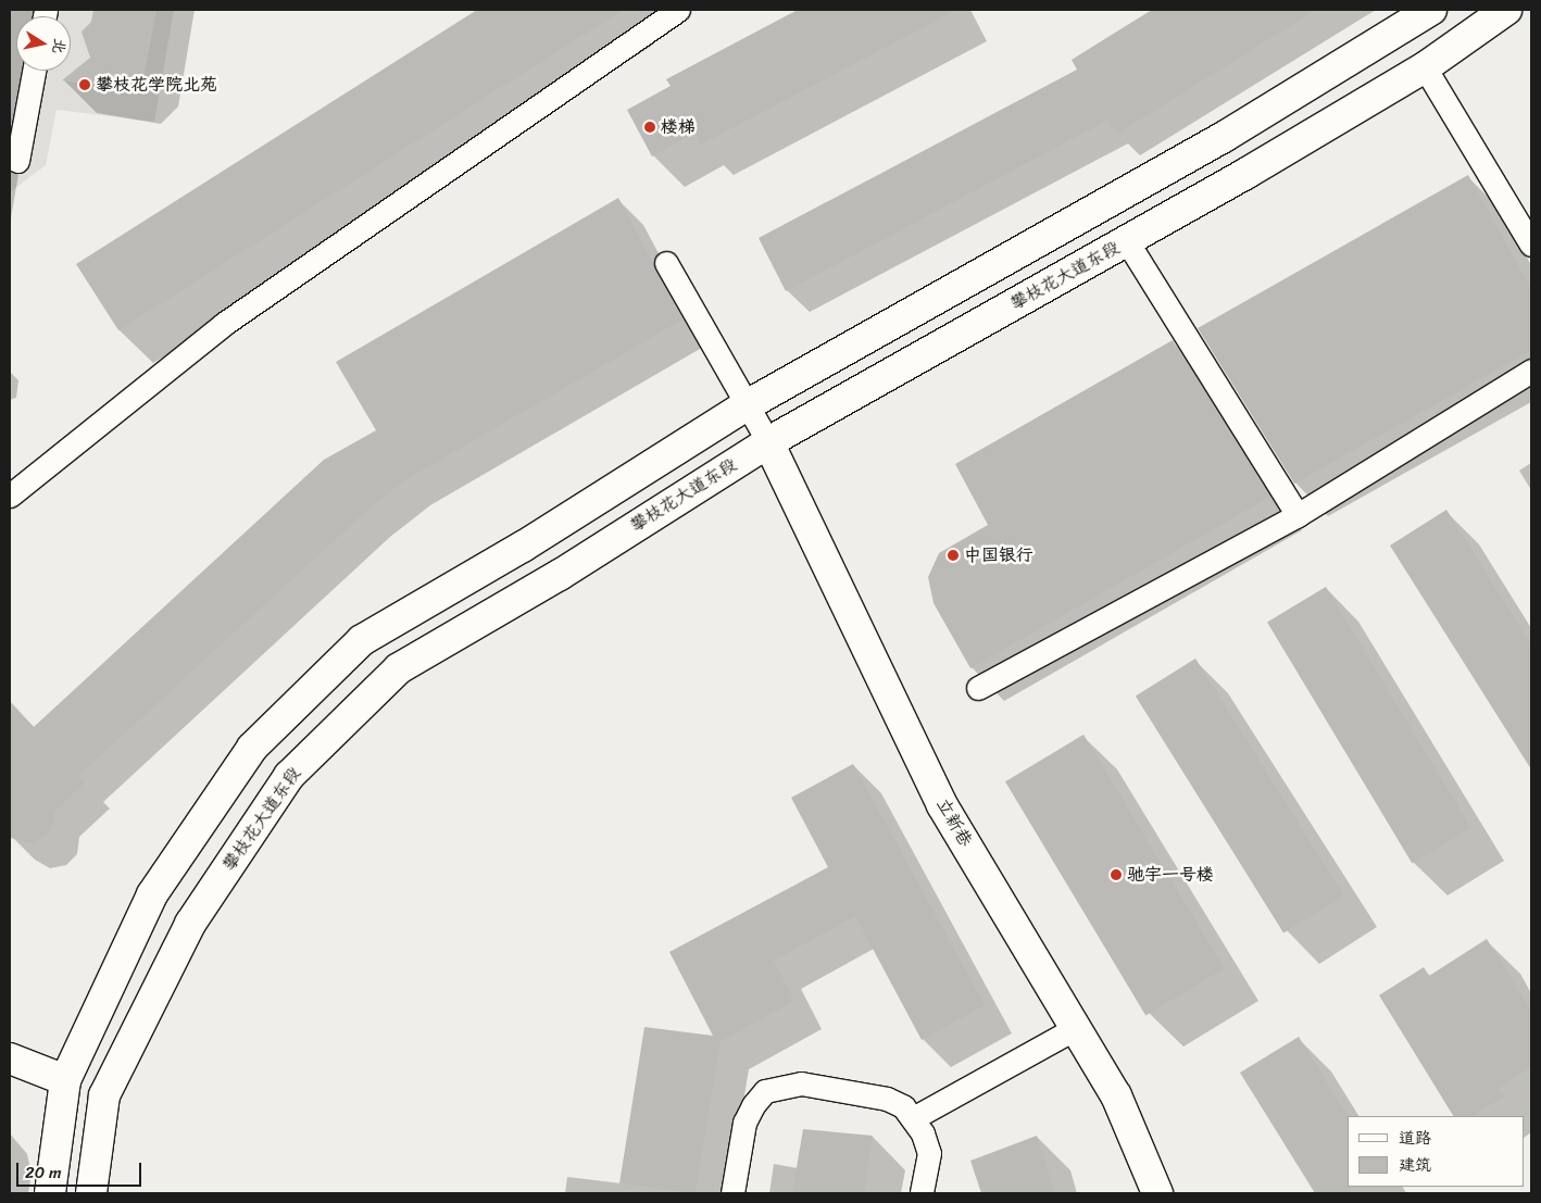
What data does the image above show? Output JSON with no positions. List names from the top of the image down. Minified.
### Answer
{"streets":{"main road":["攀枝花大道东段","立新巷"]},"crossings":[["攀枝花大道东段","立新巷"]],"places":["攀枝花学院北苑","楼梯","中国银行","驰宇一号楼"],"legend":["道路","建筑"],"scale_bar":"20 m","north":"right"}
